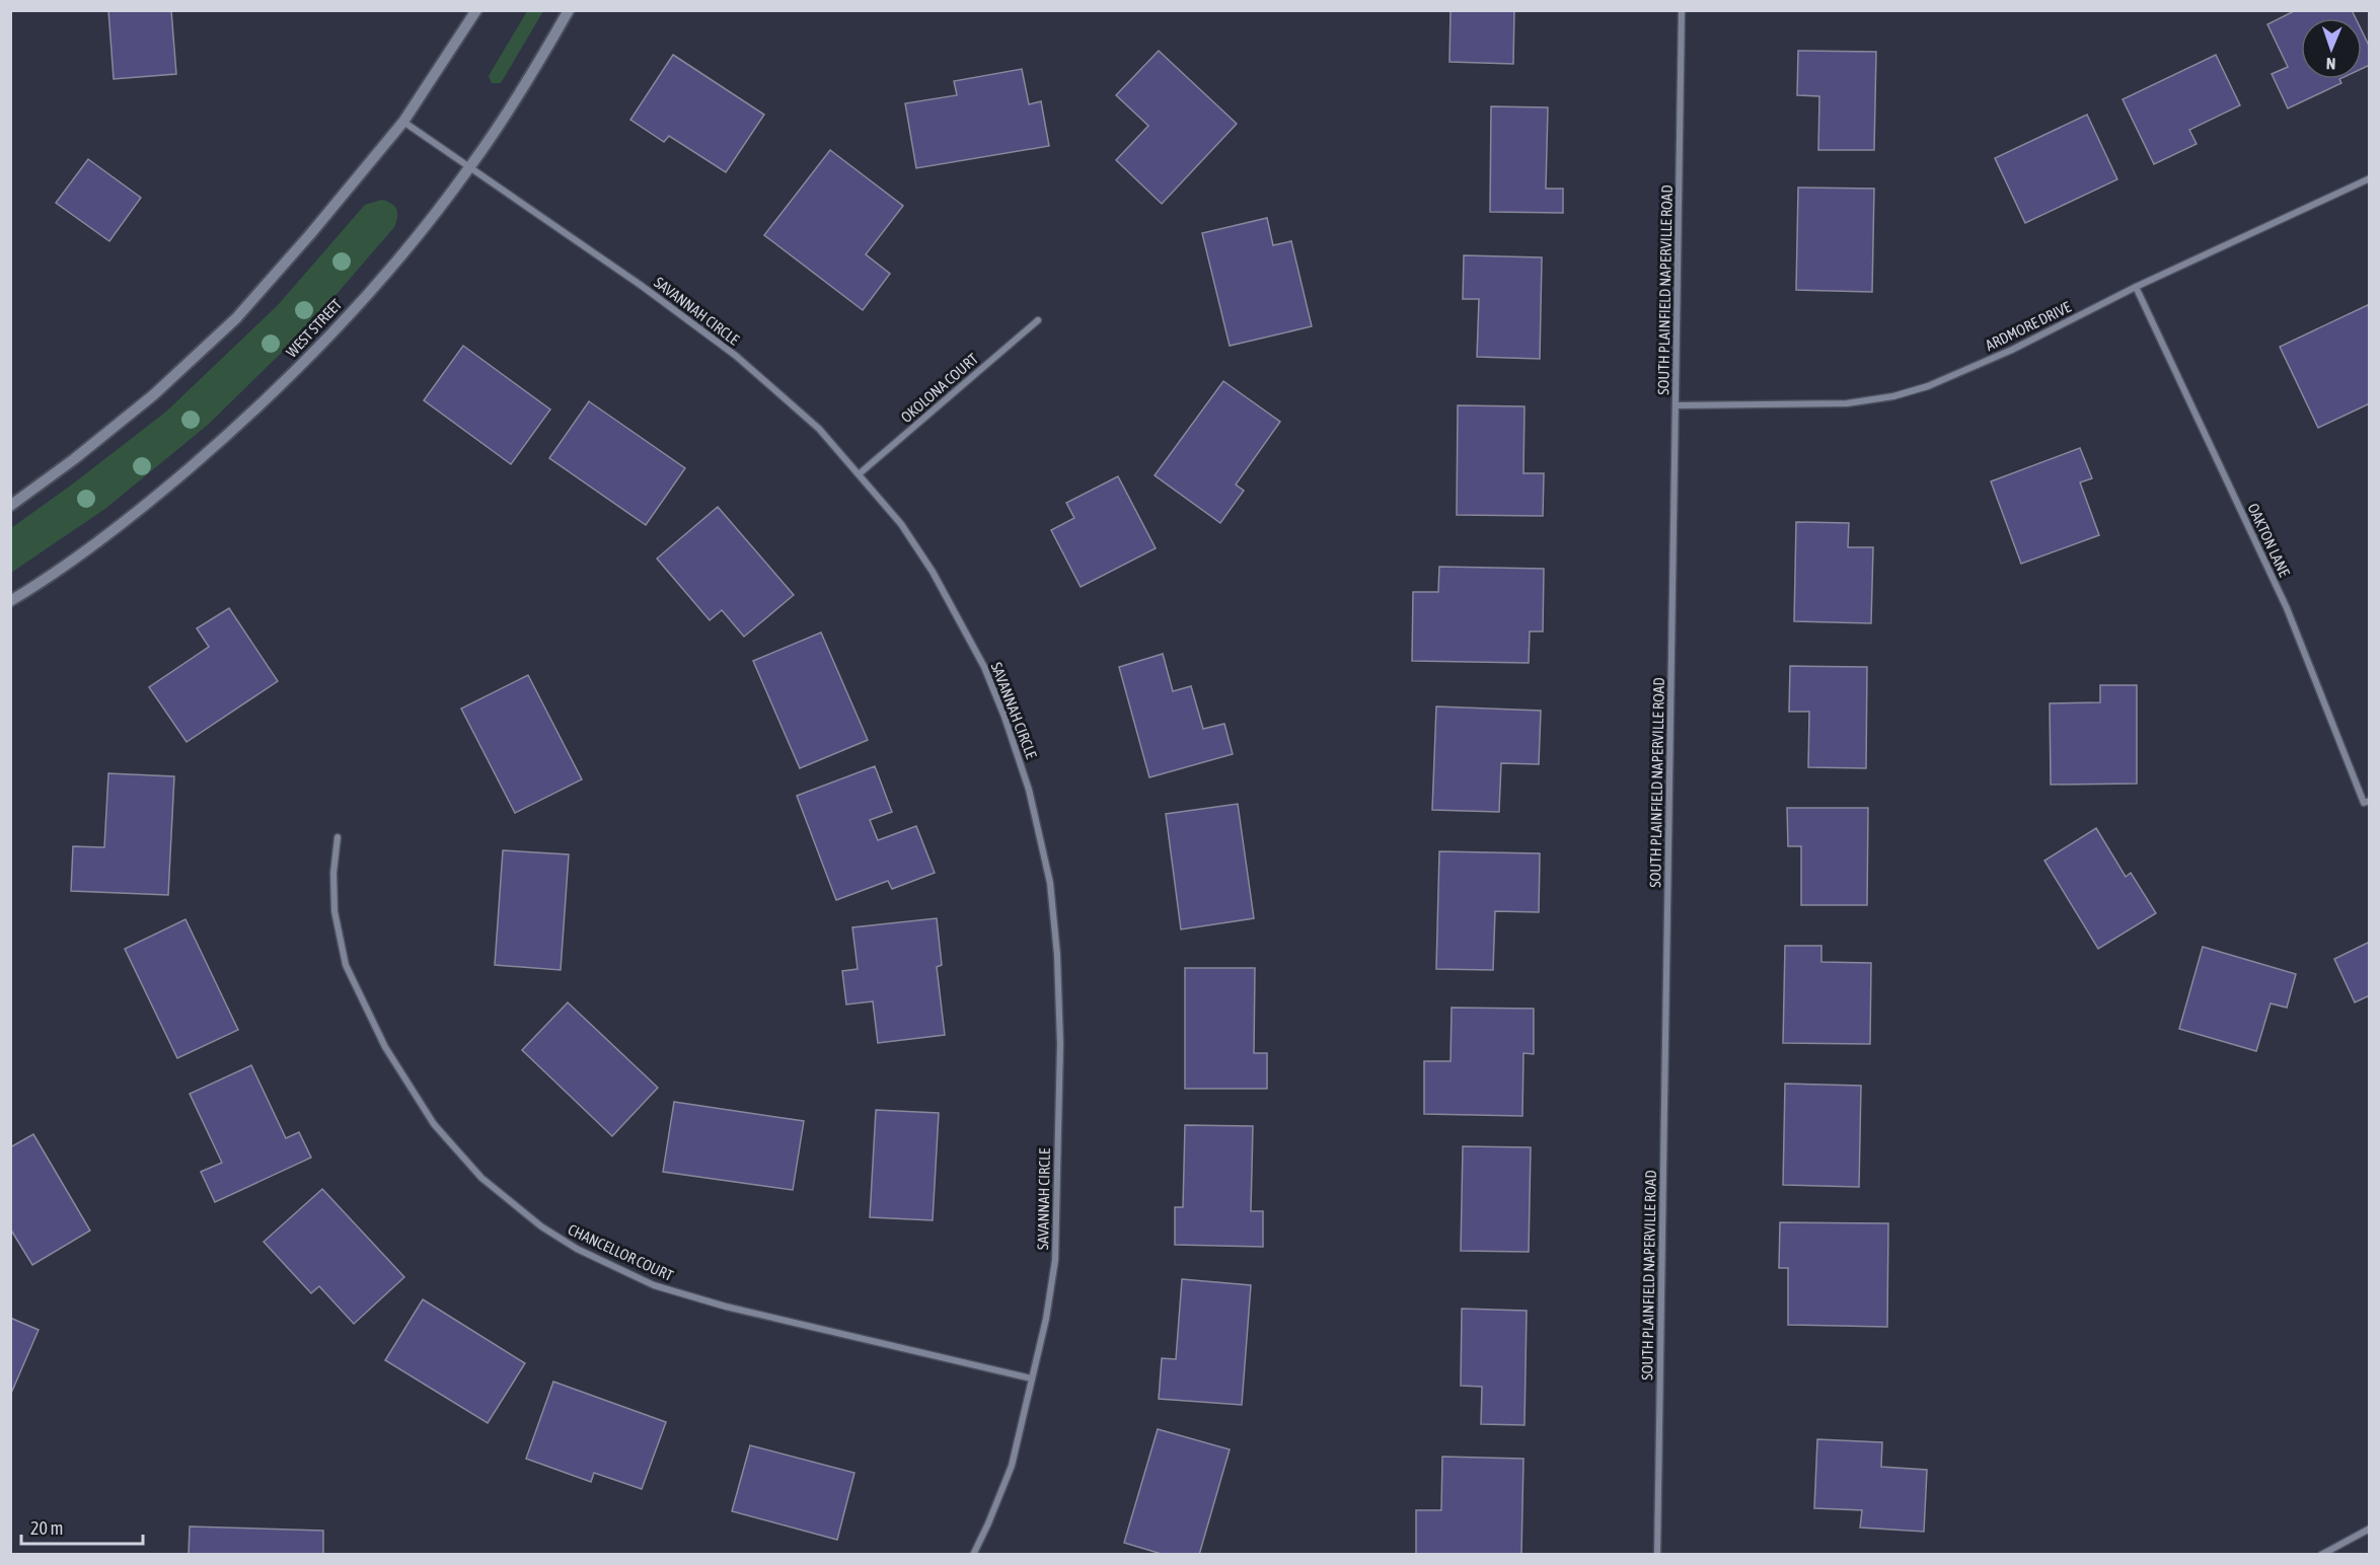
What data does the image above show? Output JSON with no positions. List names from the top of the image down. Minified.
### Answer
{"streets":{"street":["SOUTH PLAINFIELD NAPERVILLE ROAD","SAVANNAH CIRCLE","ARDMORE DRIVE","WEST STREET","OKOLONA COURT","OAKTON LANE","CHANCELLOR COURT"]},"crossings":[["SOUTH PLAINFIELD NAPERVILLE ROAD","ARDMORE DRIVE"],["SAVANNAH CIRCLE","WEST STREET"],["SAVANNAH CIRCLE","OKOLONA COURT"],["SAVANNAH CIRCLE","CHANCELLOR COURT"],["ARDMORE DRIVE","OAKTON LANE"]],"scale_bar":"20 m","north":"bottom"}
